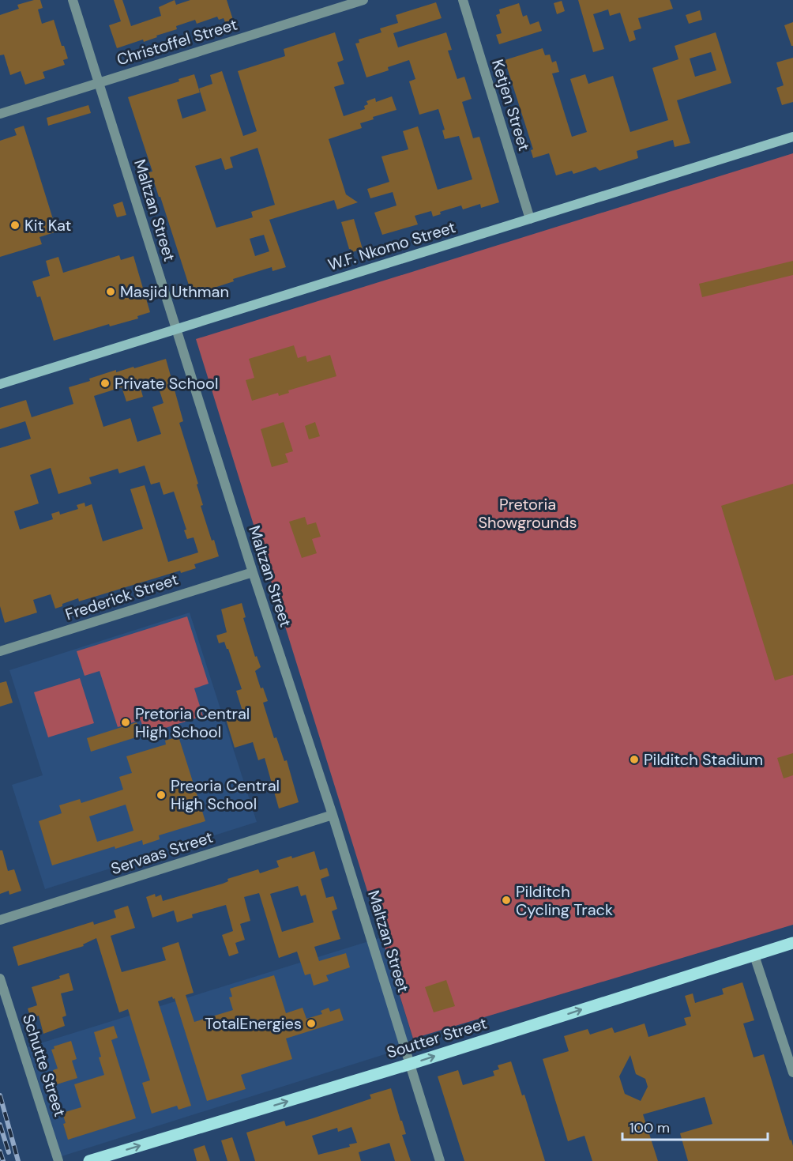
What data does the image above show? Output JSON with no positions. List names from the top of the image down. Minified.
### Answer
{"streets":{"main road":["W.F. Nkomo Street","Soutter Street"],"street":["Christoffel Street","Ketjen Street","Maltzan Street","Frederick Street","Servaas Street","Schutte Street"]},"crossings":[["Christoffel Street","Maltzan Street"],["Ketjen Street","W.F. Nkomo Street"],["Maltzan Street","W.F. Nkomo Street"],["Maltzan Street","Frederick Street"],["Maltzan Street","Servaas Street"],["Maltzan Street","Soutter Street"]],"one_way":["Soutter Street"],"parks":["Pretoria Showgrounds"],"places":["Kit Kat","Masjid Uthman","Private School","Pretoria Central High School","Pilditch Stadium","Preoria Central High School","Pilditch Cycling Track","TotalEnergies"],"scale_bar":"100 m"}
